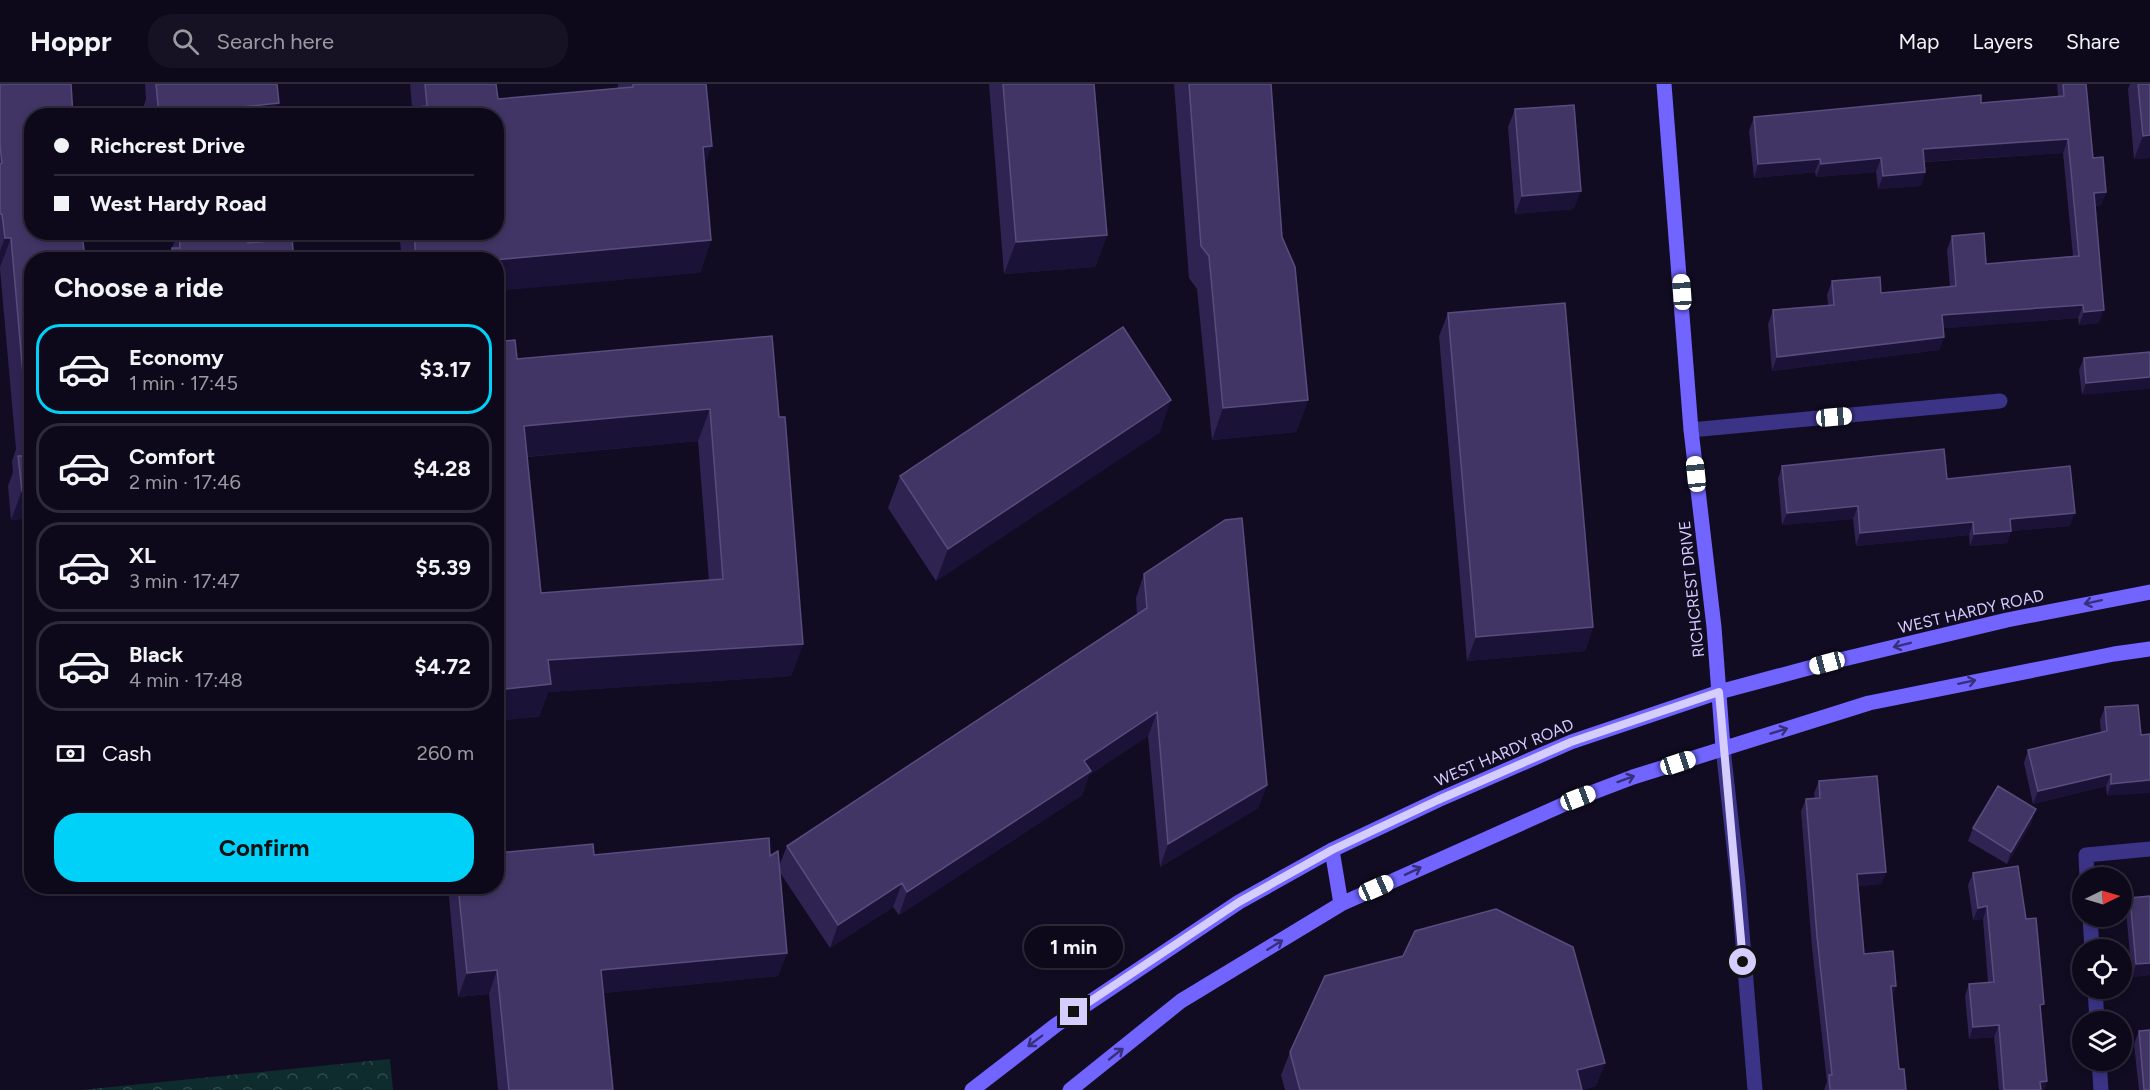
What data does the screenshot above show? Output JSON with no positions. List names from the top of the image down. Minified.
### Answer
{"streets":{"street":["RICHCREST DRIVE","WEST HARDY ROAD"]},"crossings":[["RICHCREST DRIVE","WEST HARDY ROAD"]],"north":"right","page":{"header":"Hoppr","search":"Search here","nav":["Map","Layers","Share"],"banner":["Richcrest Drive","West Hardy Road"],"heading":"Choose a ride","list":[{"name":"Economy","note":"1 min · 17:45","value":"$3.17"},{"name":"Comfort","note":"2 min · 17:46","value":"$4.28"},{"name":"XL","note":"3 min · 17:47","value":"$5.39"},{"name":"Black","note":"4 min · 17:48","value":"$4.72"}],"pay":["Cash","260 m"],"buttons":"Confirm","bubble":"1 min"}}
